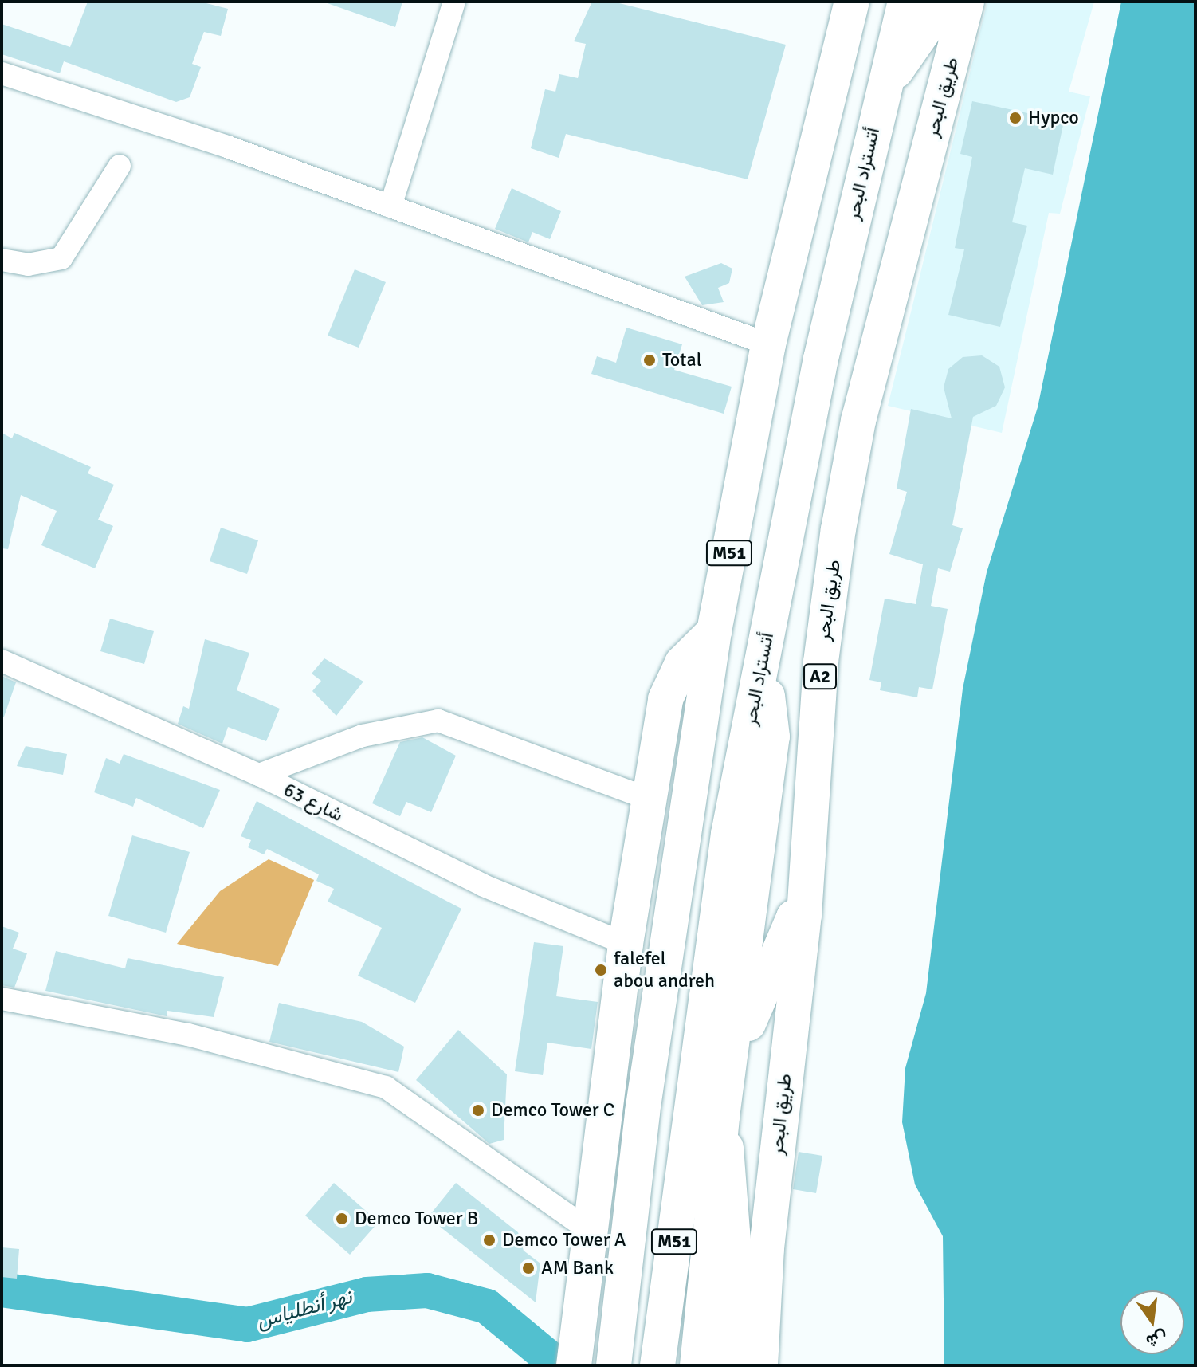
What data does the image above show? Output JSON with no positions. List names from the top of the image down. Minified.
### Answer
{"streets":{"highway":["طريق البحر","أتستراد البحر","M51","A2"],"street":["شارع 63"]},"water":["نهر أنطلياس"],"places":["Hypco","Total","falefel abou andreh","Demco Tower C","Demco Tower B","Demco Tower A","AM Bank"],"north":"bottom"}
